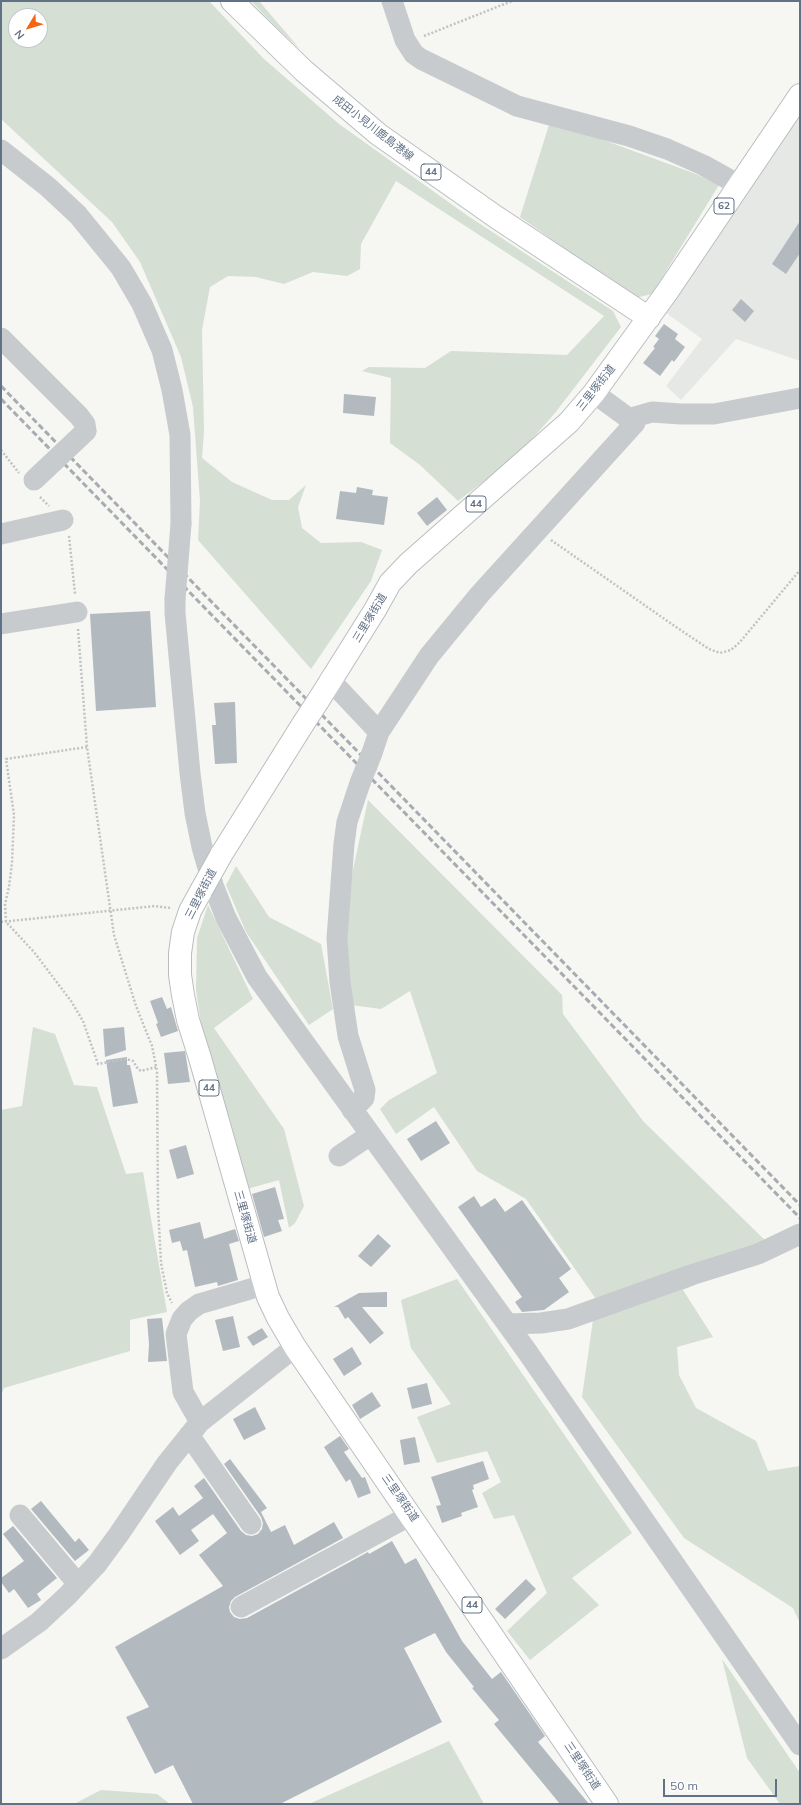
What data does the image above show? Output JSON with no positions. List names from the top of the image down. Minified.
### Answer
{"streets":{"main road":["成田小見川鹿島港線","44","62","三里塚街道"]},"crossings":[["成田小見川鹿島港線","三里塚街道"]],"scale_bar":"50 m","north":"bottom left"}
